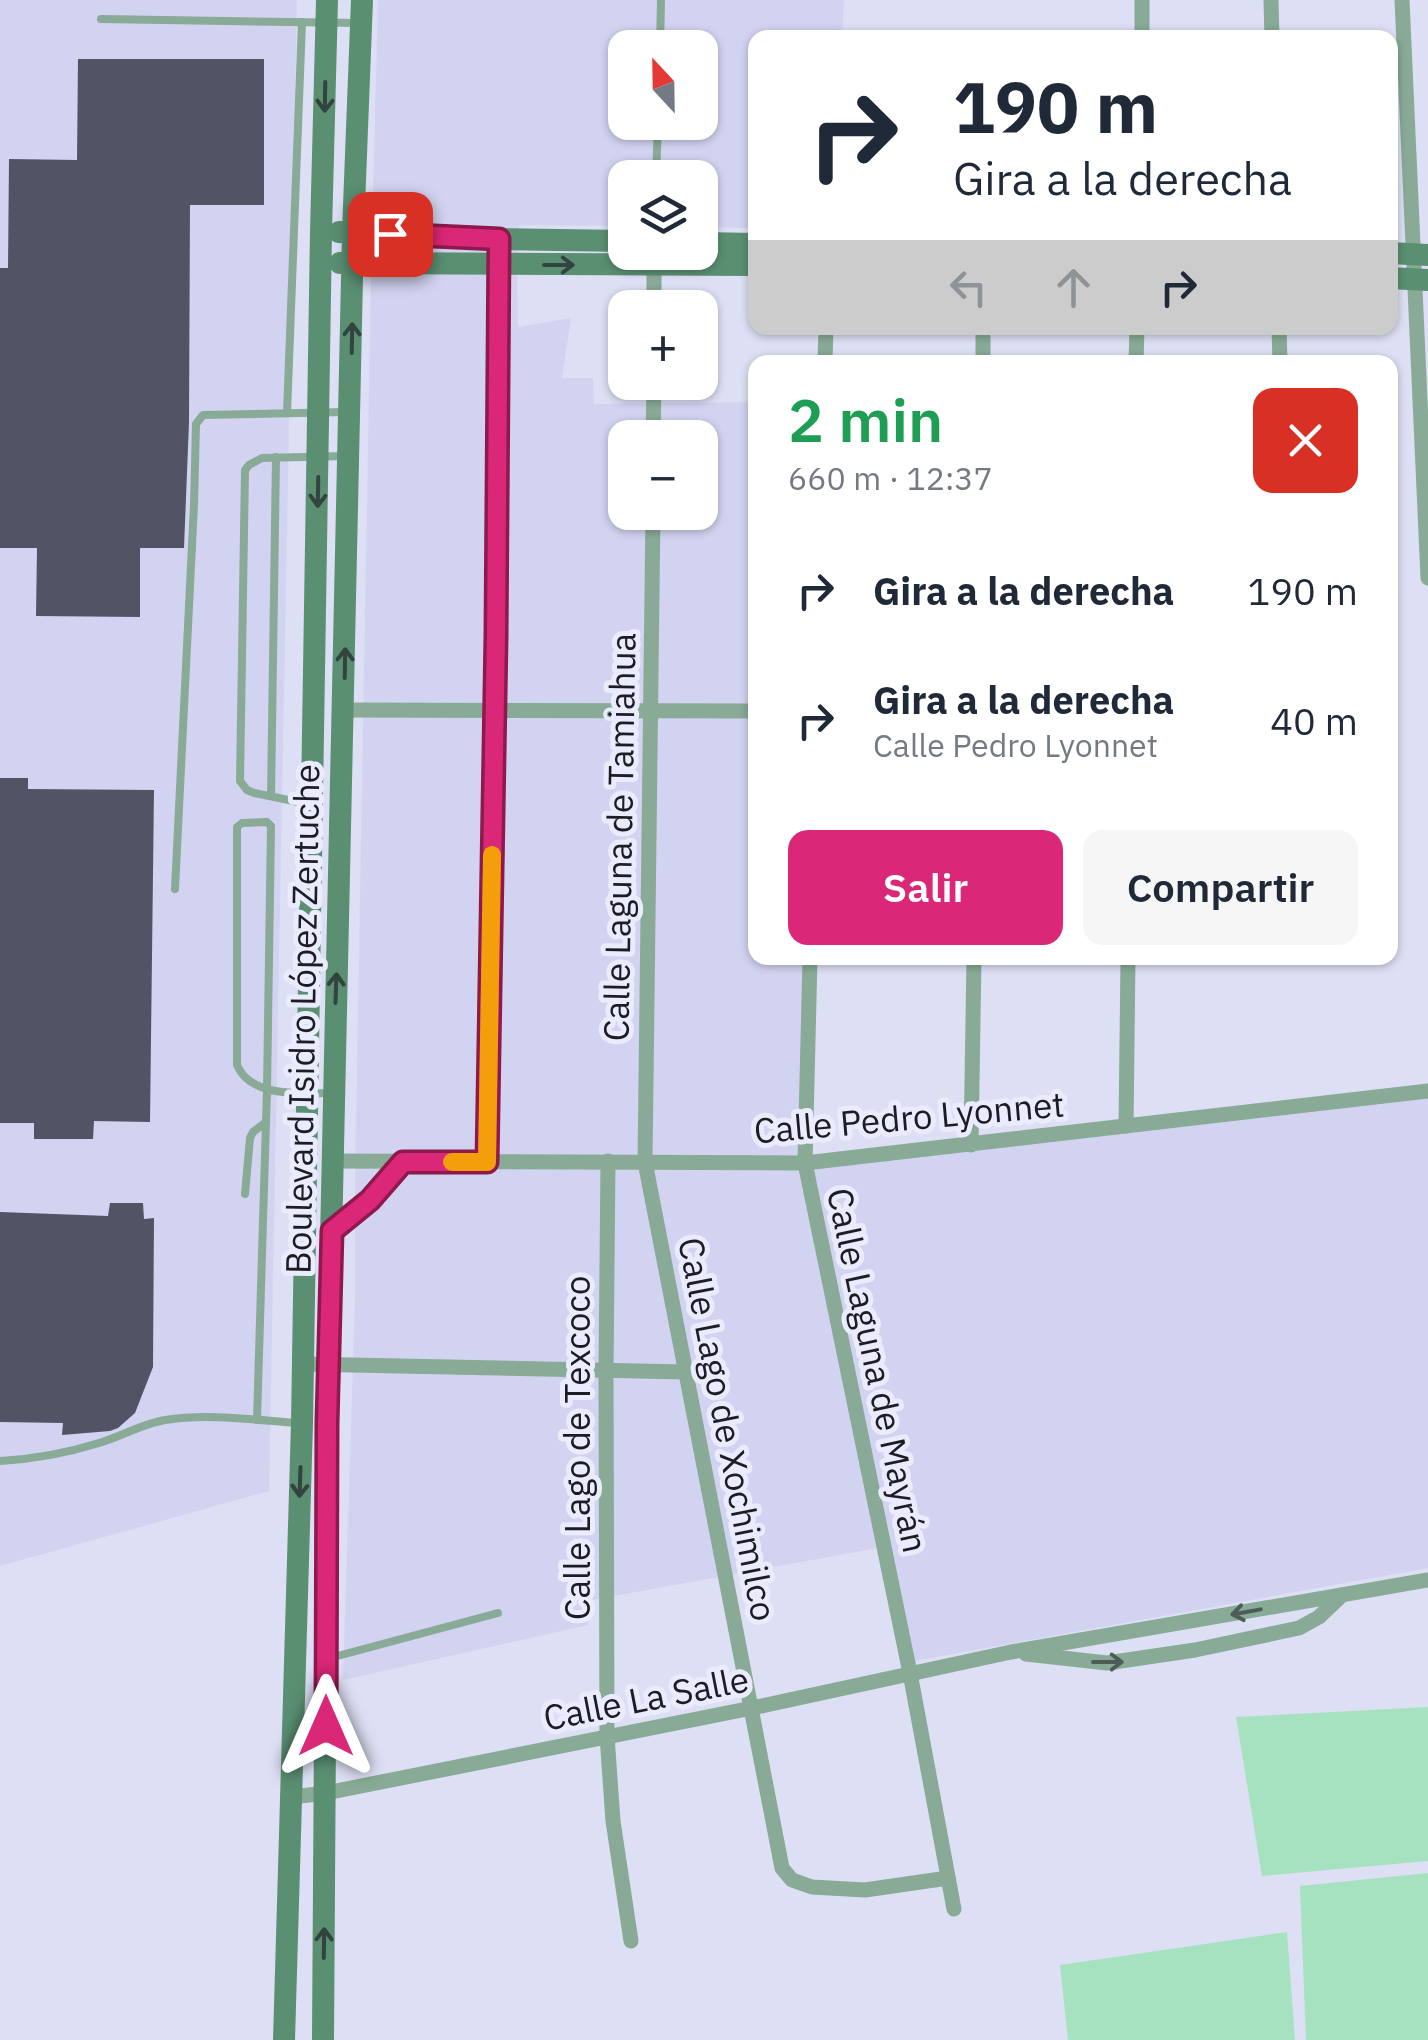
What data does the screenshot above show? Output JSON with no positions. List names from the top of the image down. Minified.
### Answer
{"streets":{"main road":["Boulevard Isidro López Zertuche"],"street":["Calle Laguna de Tamiahua","Calle Pedro Lyonnet","Calle Laguna de Mayrán","Calle Lago de Xochimilco","Calle Lago de Texcoco","Calle La Salle"]},"crossings":[["Calle Laguna de Tamiahua","Calle Pedro Lyonnet"],["Calle Laguna de Tamiahua","Calle Lago de Xochimilco"],["Boulevard Isidro López Zertuche","Calle Pedro Lyonnet"],["Boulevard Isidro López Zertuche","Calle La Salle"],["Calle Pedro Lyonnet","Calle Laguna de Mayrán"],["Calle Pedro Lyonnet","Calle Lago de Xochimilco"],["Calle Pedro Lyonnet","Calle Lago de Texcoco"],["Calle Laguna de Mayrán","Calle Lago de Xochimilco"],["Calle Laguna de Mayrán","Calle La Salle"],["Calle Lago de Xochimilco","Calle La Salle"],["Calle Lago de Texcoco","Calle La Salle"]],"north":"top","page":{"map_buttons":["+","−"],"turn":["190 m","Gira a la derecha"],"heading":["2 min","660 m · 12:37"],"list":[{"name":"Gira a la derecha","value":"190 m"},{"name":"Gira a la derecha","note":"Calle Pedro Lyonnet","value":"40 m"}],"buttons":["Salir","Compartir"]}}
